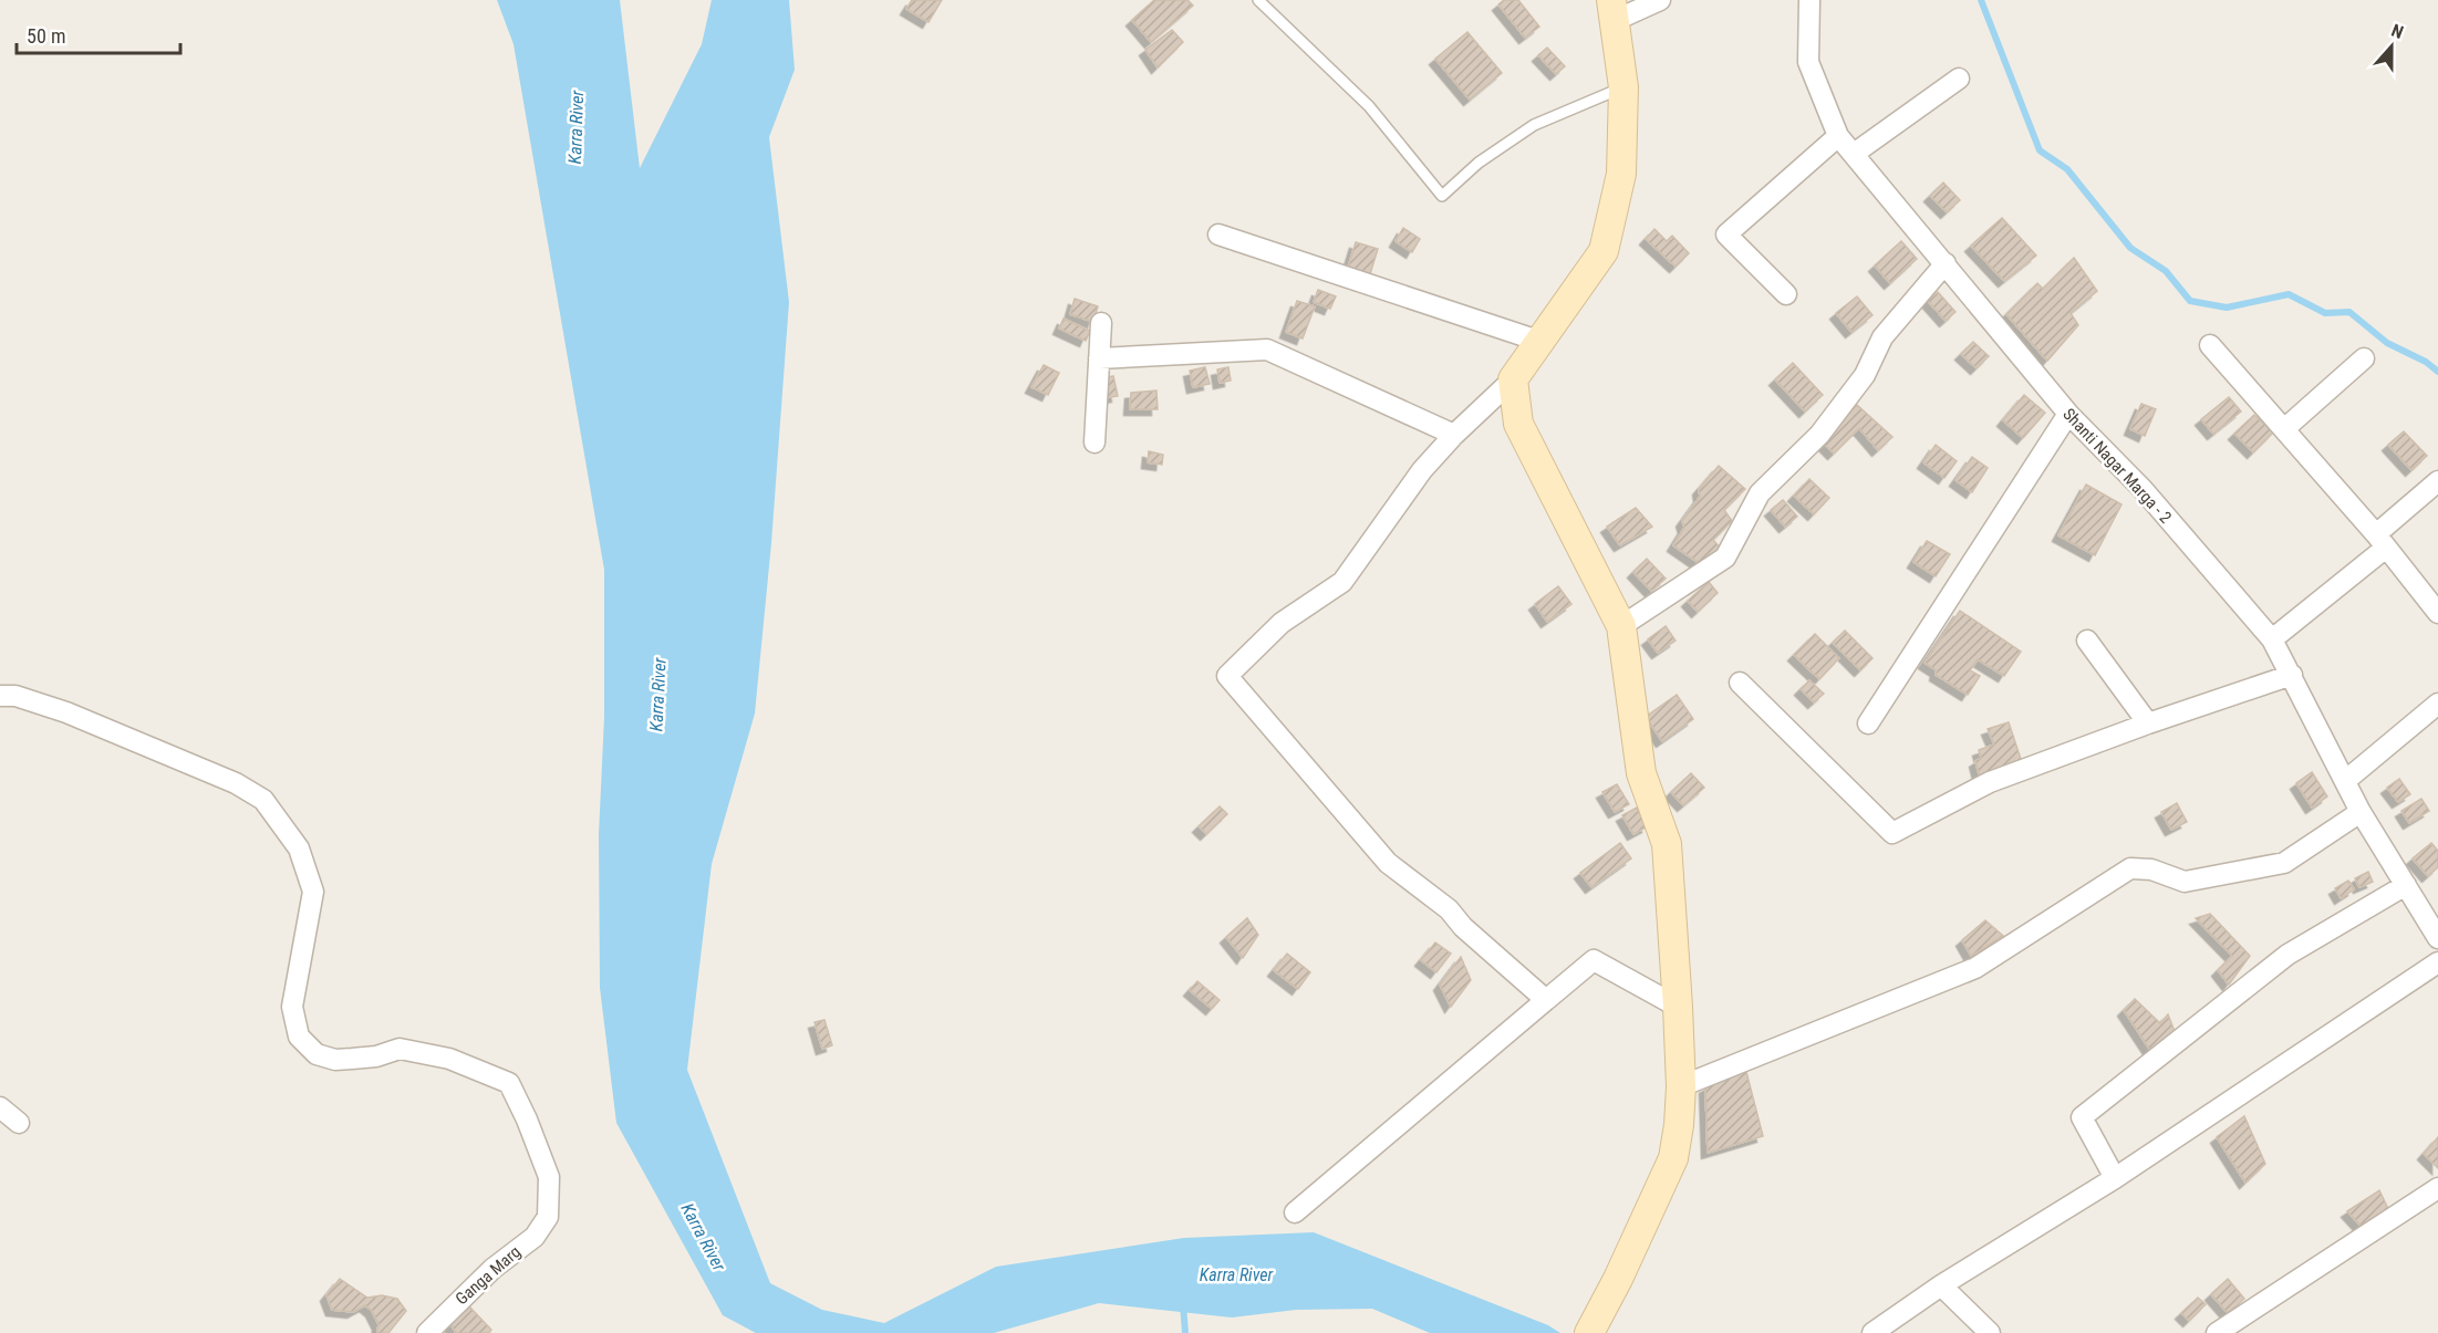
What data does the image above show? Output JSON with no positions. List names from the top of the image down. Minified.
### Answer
{"streets":{"street":["Shanti Nagar Marga - 2","Ganga Marg"]},"water":["Karra River"],"scale_bar":"50 m","north":"top"}
